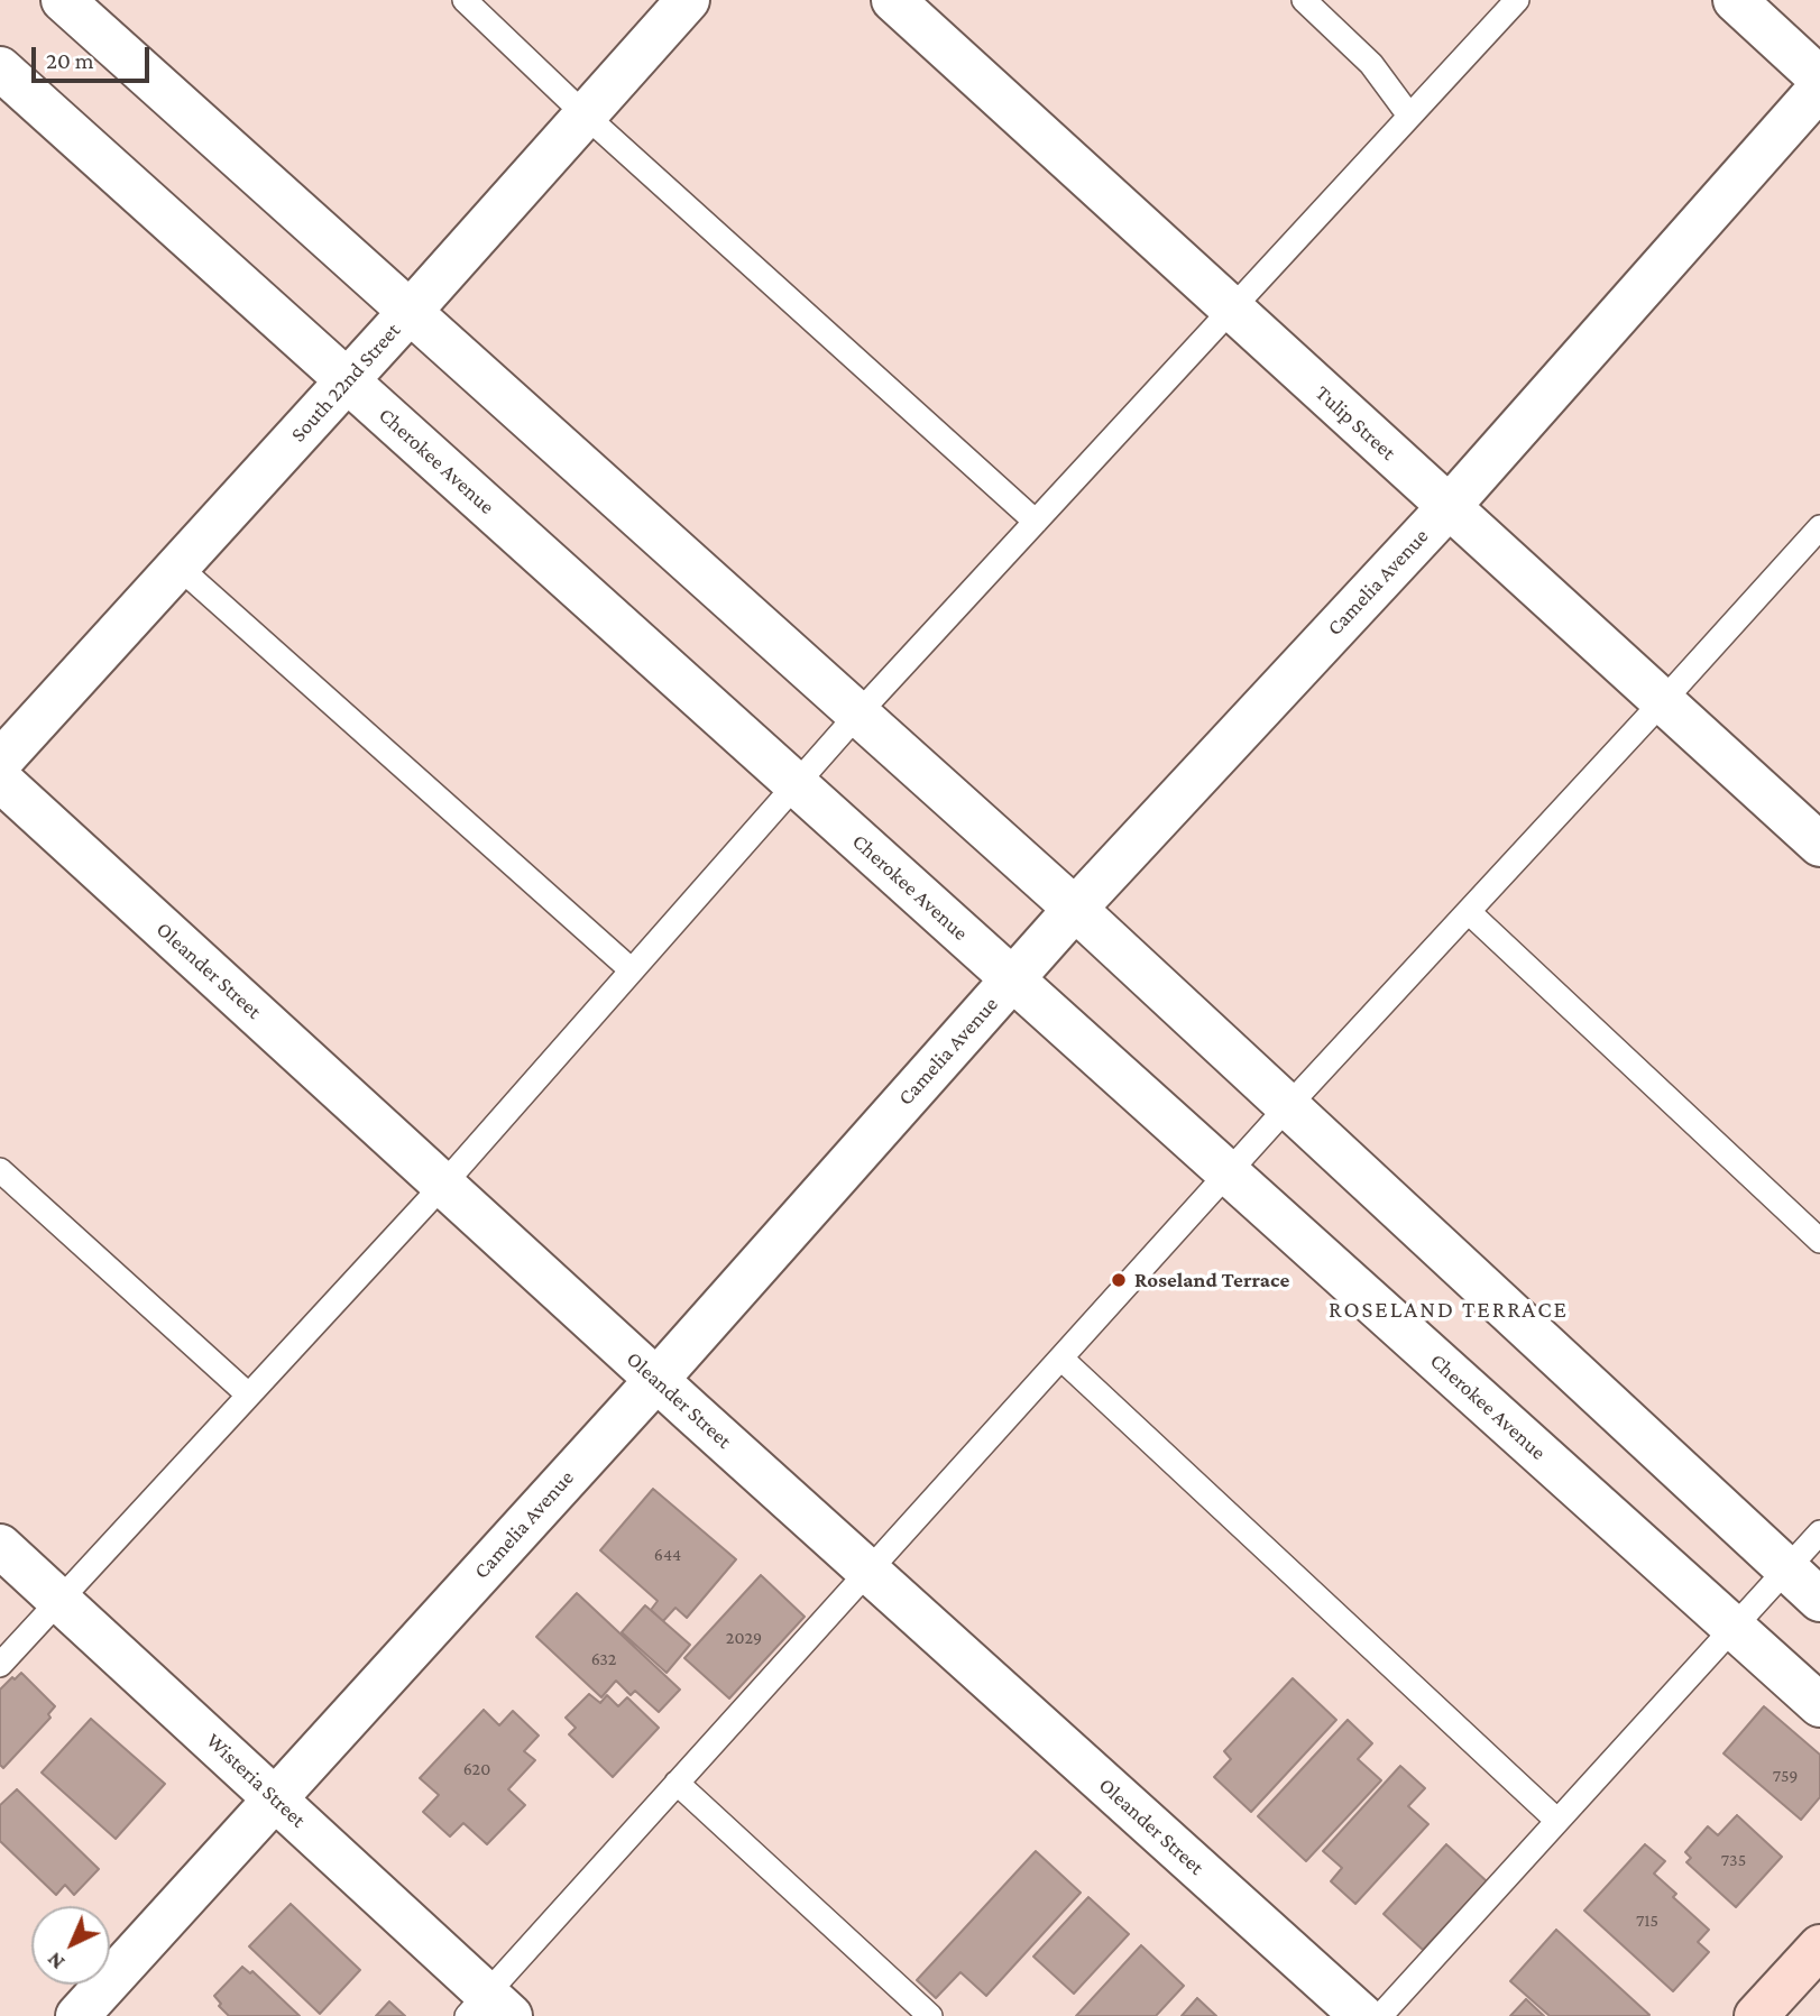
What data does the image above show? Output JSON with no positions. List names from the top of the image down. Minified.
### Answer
{"streets":{"street":["South 22nd Street","Tulip Street","Cherokee Avenue","Camelia Avenue","Oleander Street","Wisteria Street"]},"crossings":[["South 22nd Street","Cherokee Avenue"],["Tulip Street","Camelia Avenue"],["Cherokee Avenue","Camelia Avenue"],["Camelia Avenue","Oleander Street"],["Camelia Avenue","Wisteria Street"]],"districts":["ROSELAND TERRACE"],"places":["Roseland Terrace"],"house_numbers":["644","2029","632","620","759","735","715"],"scale_bar":"20 m","north":"bottom left"}
